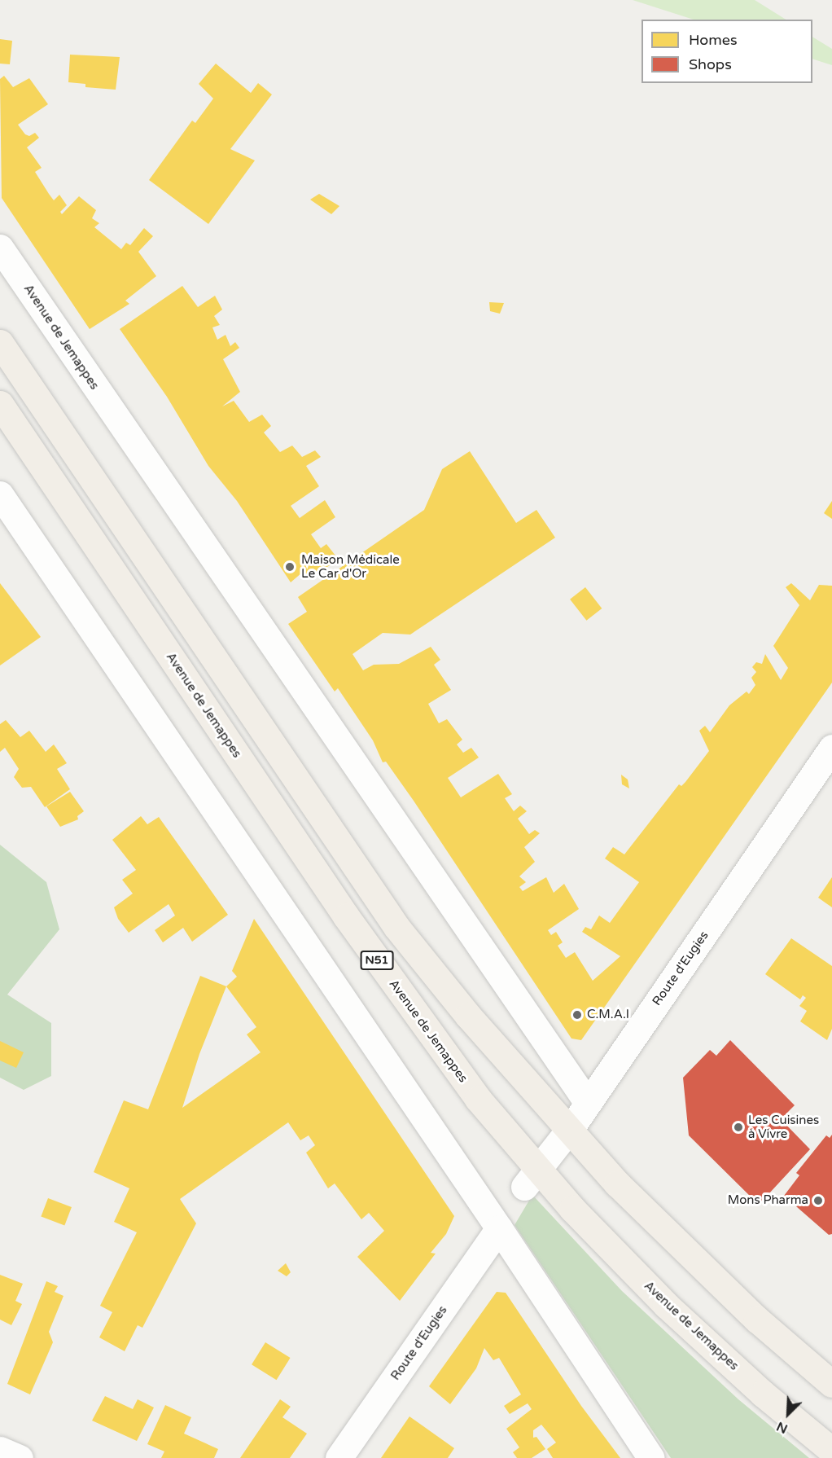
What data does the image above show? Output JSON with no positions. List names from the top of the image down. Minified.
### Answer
{"streets":{"main road":["Avenue de Jemappes","N51"],"street":["Route d'Eugies"]},"crossings":[["Avenue de Jemappes","Route d'Eugies"],["N51","Route d'Eugies"]],"places":["Maison Médicale Le Car d'Or","C.M.A.I","Les Cuisines à Vivre","Mons Pharma"],"legend":["Homes","Shops"],"north":"bottom left"}
